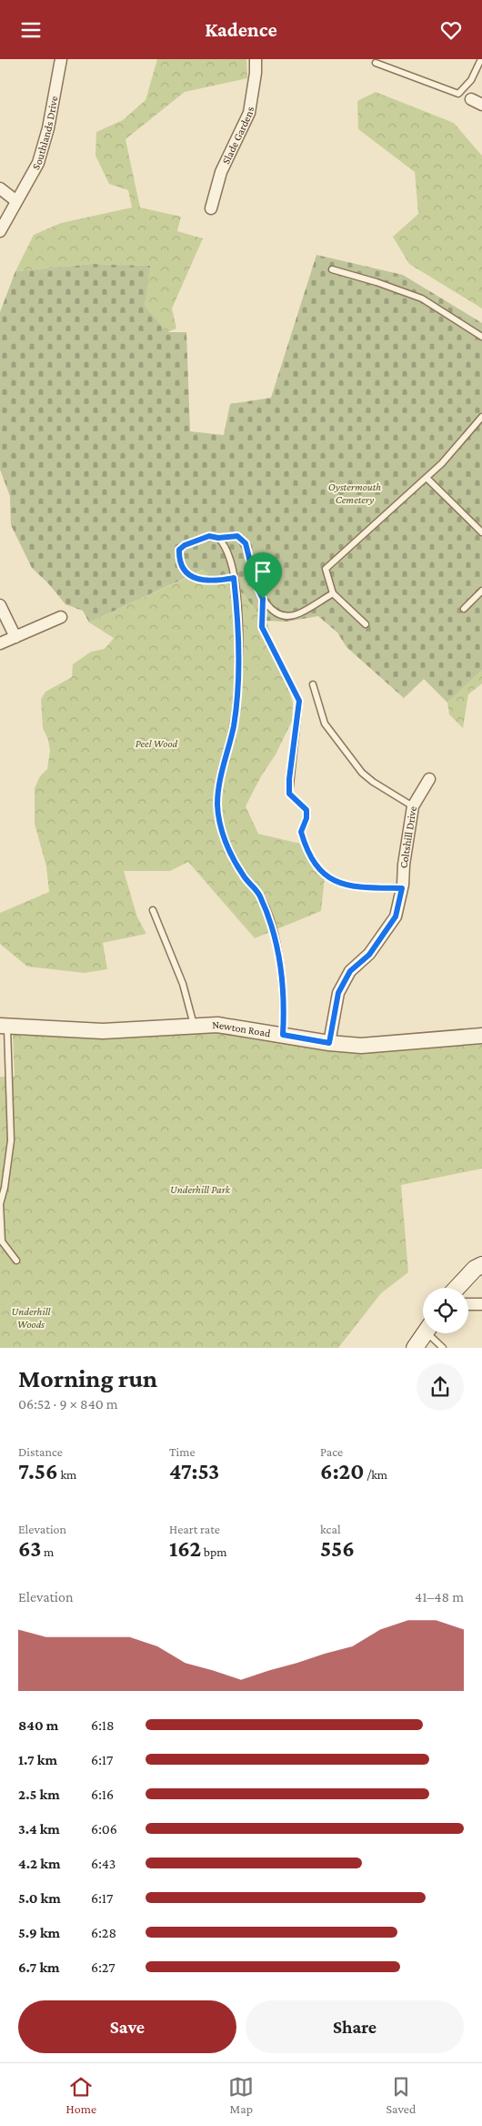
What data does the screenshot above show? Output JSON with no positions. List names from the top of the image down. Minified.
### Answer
{"streets":{"street":["Southlands Drive","Slade Gardens","Coltshill Drive","Newton Road"]},"crossings":[["Coltshill Drive","Newton Road"]],"parks":["Oystermouth Cemetery","Peel Wood","Underhill Park","Underhill Woods"],"page":{"header":"Kadence","heading":["Morning run","06:52 · 9 × 840 m"],"stats":[["Distance","7.56 km"],["Time","47:53"],["Pace","6:20 /km"],["Elevation","63 m"],["Heart rate","162 bpm"],["kcal","556"]],"chart":["Elevation","41–48 m"],"list":[{"name":"840 m","note":"6:18"},{"name":"1.7 km","note":"6:17"},{"name":"2.5 km","note":"6:16"},{"name":"3.4 km","note":"6:06"},{"name":"4.2 km","note":"6:43"},{"name":"5.0 km","note":"6:17"},{"name":"5.9 km","note":"6:28"},{"name":"6.7 km","note":"6:27"}],"buttons":["Save","Share"],"tabs":["Home","Map","Saved"]}}
